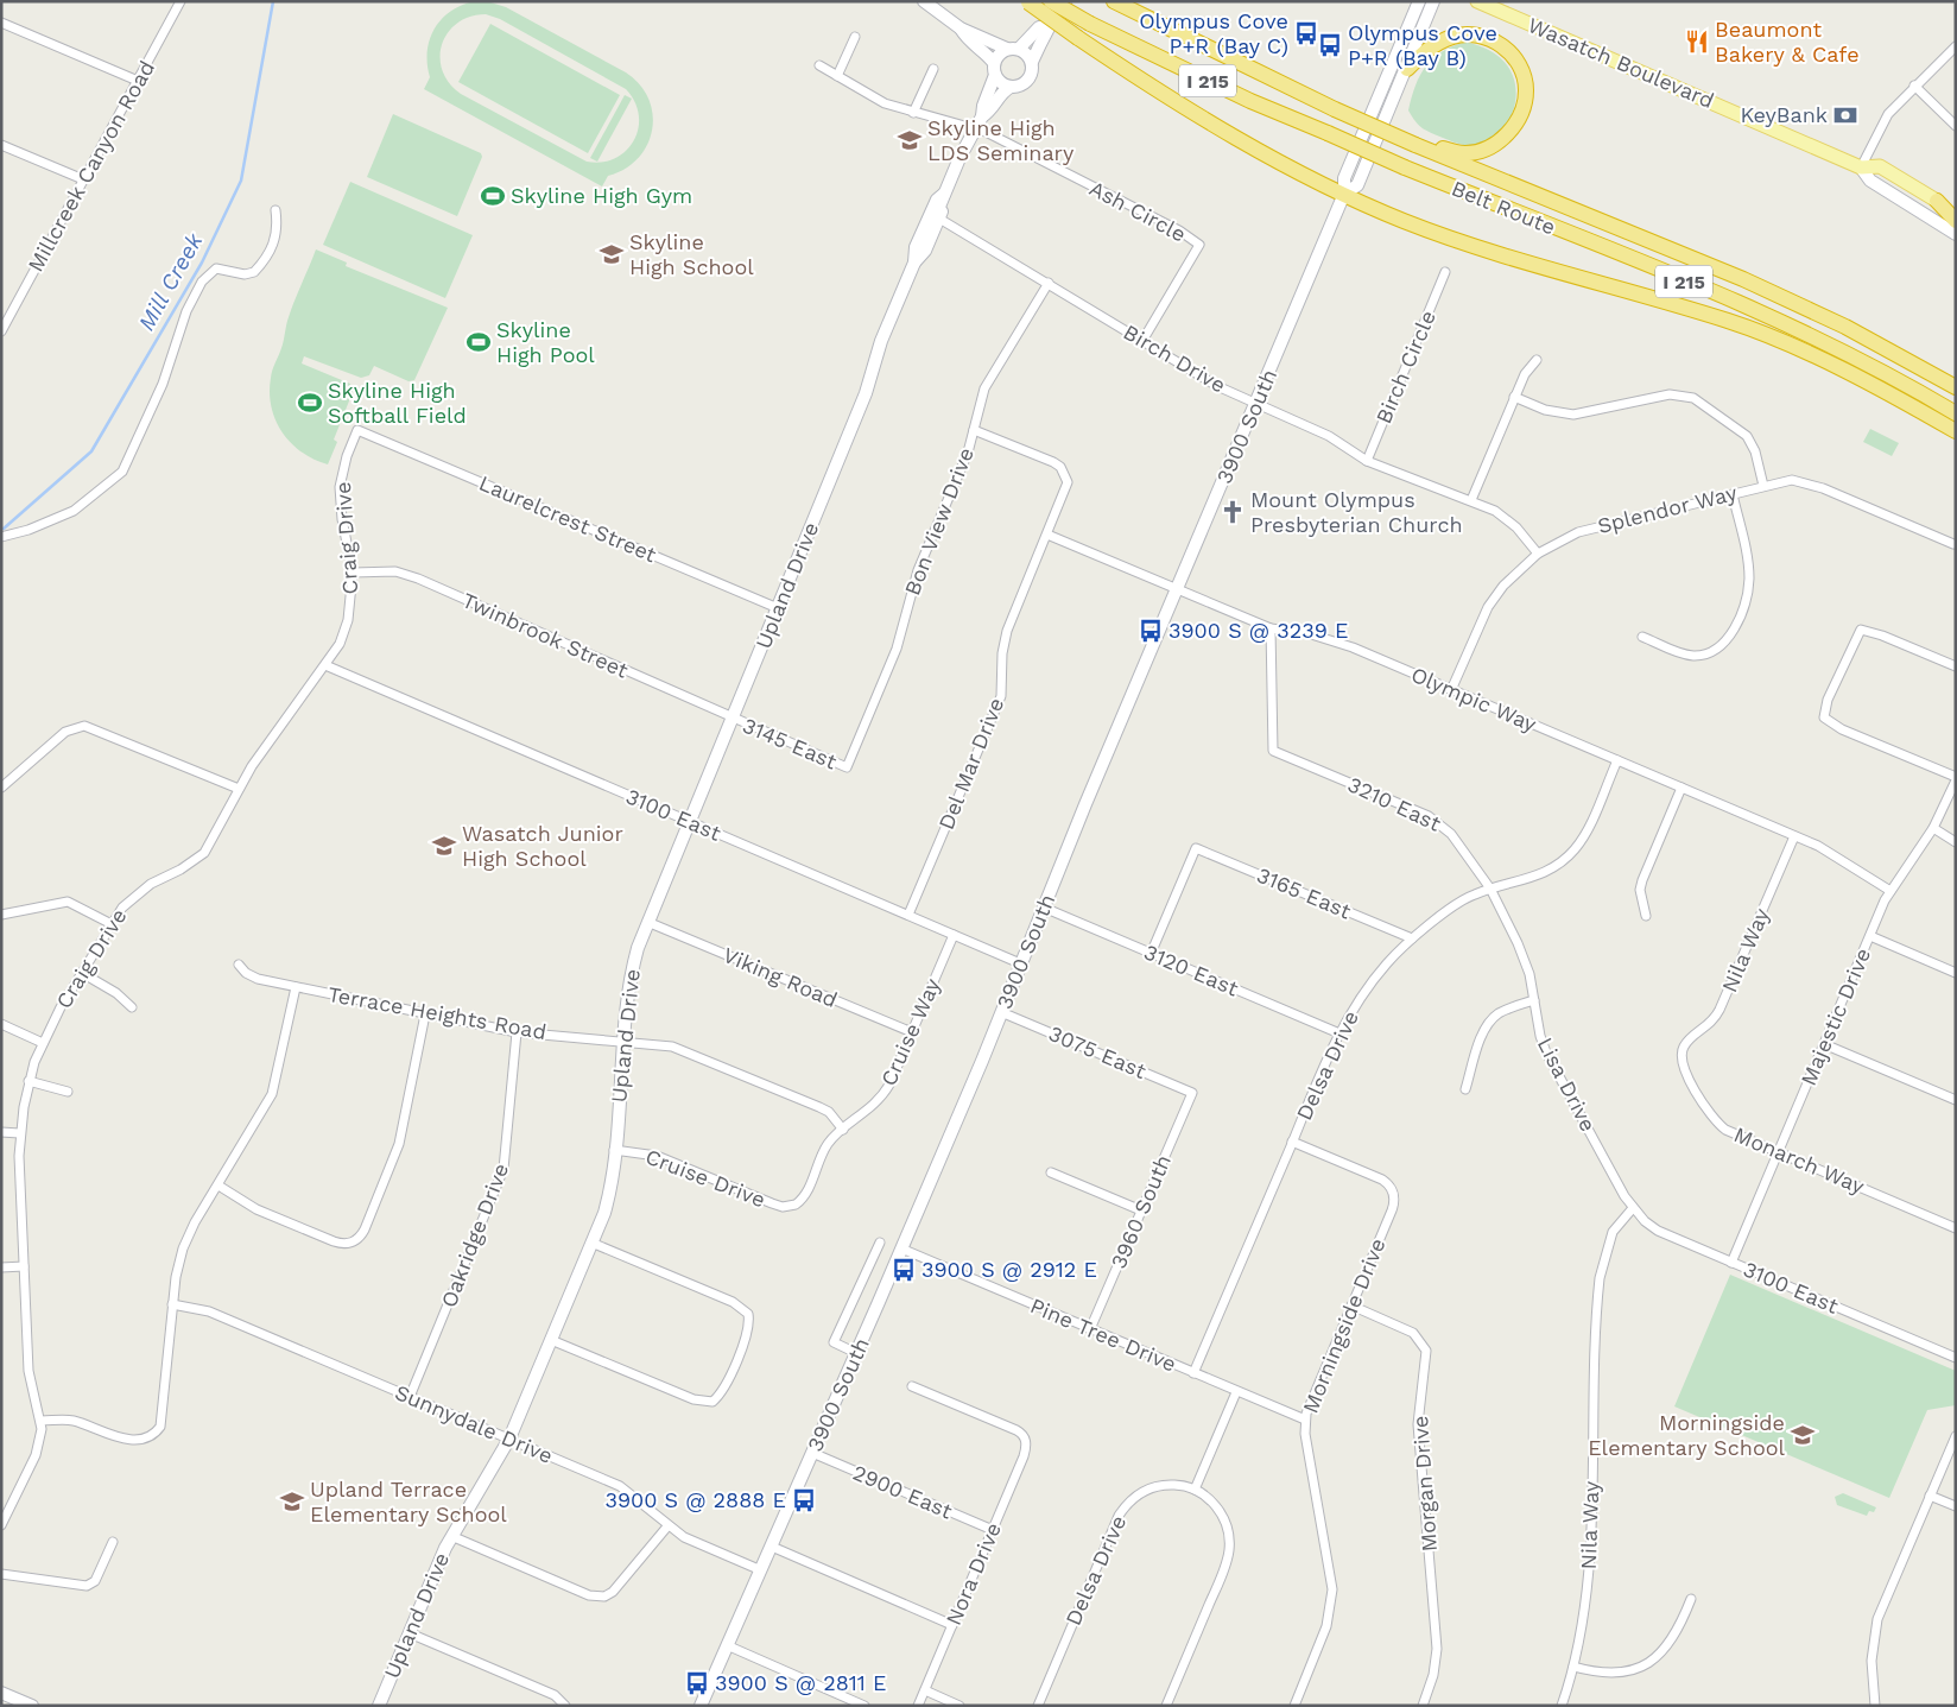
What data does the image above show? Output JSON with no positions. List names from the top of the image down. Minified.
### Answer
{"streets":{"highway":["I 215","Belt Route"],"main road":["Wasatch Boulevard"],"street":["Millcreek Canyon Road","Ash Circle","Birch Drive","Birch Circle","3900 South","Splendor Way","Laurelcrest Street","Bon View Drive","Craig Drive","Upland Drive","Twinbrook Street","Olympic Way","3145 East","Del Mar Drive","3210 East","3100 East","3165 East","Nila Way","3120 East","Viking Road","Terrace Heights Road","Majestic Drive","Cruise Way","3075 East","Delsa Drive","Lisa Drive","Monarch Way","Cruise Drive","3960 South","Oakridge Drive","Morningside Drive","Pine Tree Drive","Sunnydale Drive","Morgan Drive","2900 East","Nora Drive"]},"crossings":[["Ash Circle","Birch Drive"],["Ash Circle","Upland Drive"],["Birch Drive","Birch Circle"],["Birch Drive","3900 South"],["Birch Drive","Splendor Way"],["Birch Drive","Bon View Drive"],["Birch Drive","Upland Drive"],["3900 South","Olympic Way"],["3900 South","3100 East"],["3900 South","3120 East"],["3900 South","3075 East"],["3900 South","Pine Tree Drive"],["3900 South","Sunnydale Drive"],["3900 South","2900 East"],["Splendor Way","Olympic Way"],["Laurelcrest Street","Craig Drive"],["Laurelcrest Street","Upland Drive"],["Bon View Drive","3145 East"],["Bon View Drive","Del Mar Drive"],["Craig Drive","Twinbrook Street"],["Craig Drive","3100 East"],["Upland Drive","Twinbrook Street"],["Upland Drive","3145 East"],["Upland Drive","3100 East"],["Upland Drive","Viking Road"],["Upland Drive","Terrace Heights Road"],["Upland Drive","Cruise Drive"],["Upland Drive","Sunnydale Drive"],["Twinbrook Street","3145 East"],["Olympic Way","Del Mar Drive"],["Olympic Way","3210 East"],["Olympic Way","Nila Way"],["Olympic Way","Majestic Drive"],["Olympic Way","Delsa Drive"],["Del Mar Drive","3100 East"],["3210 East","Delsa Drive"],["3210 East","Lisa Drive"],["3100 East","Nila Way"],["3100 East","Majestic Drive"],["3100 East","Cruise Way"],["3100 East","Lisa Drive"],["3165 East","3120 East"],["3165 East","Delsa Drive"],["Nila Way","Lisa Drive"],["Nila Way","Monarch Way"],["3120 East","Delsa Drive"],["Viking Road","Cruise Way"],["Terrace Heights Road","Cruise Way"],["Terrace Heights Road","Oakridge Drive"],["Majestic Drive","Monarch Way"],["Cruise Way","Cruise Drive"],["3075 East","3960 South"],["Delsa Drive","Lisa Drive"],["Delsa Drive","Morningside Drive"],["Delsa Drive","Pine Tree Drive"],["3960 South","Pine Tree Drive"],["Oakridge Drive","Sunnydale Drive"],["Morningside Drive","Pine Tree Drive"],["Morningside Drive","Morgan Drive"],["2900 East","Nora Drive"]],"water":["Mill Creek"],"places":{"bus stop":["Olympus Cove P+R (Bay C)","Olympus Cove P+R (Bay B)","3900 S @ 3239 E","3900 S @ 2912 E","3900 S @ 2888 E","3900 S @ 2811 E"],"restaurant":["Beaumont Bakery & Cafe"],"bank":["KeyBank"],"school or university":["Skyline High LDS Seminary","Skyline High School","Wasatch Junior High School","Morningside Elementary School","Upland Terrace Elementary School"],"sports":["Skyline High Gym","Skyline High Pool","Skyline High Softball Field"],"church":["Mount Olympus Presbyterian Church"]}}
